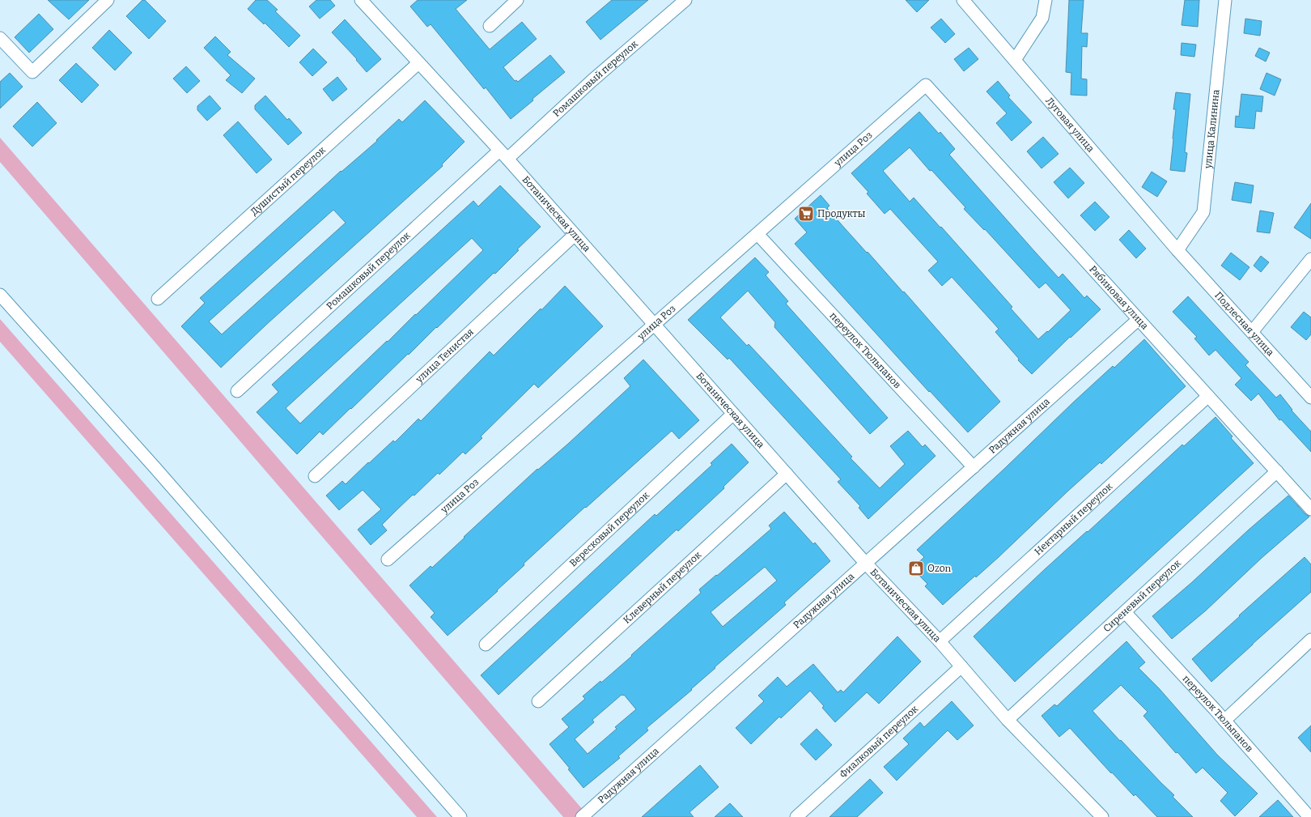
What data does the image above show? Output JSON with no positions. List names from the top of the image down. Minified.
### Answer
{"streets":{"street":["Ромашковый переулок","Луговая улица","улица Калинина","улица Роз","Душистый переулок","Ботаническая улица","Рябиновая улица","Подлесная улица","переулок Тюльпанов","улица Тенистая","Радужная улица","Нектарный переулок","Вересковый переулок","Клеверный переулок","Сиреневый переулок","Фиалковый переулок"]},"crossings":[["Ромашковый переулок","Ботаническая улица"],["Луговая улица","улица Калинина"],["Луговая улица","Подлесная улица"],["улица Калинина","Подлесная улица"],["улица Роз","Ботаническая улица"],["улица Роз","Рябиновая улица"],["улица Роз","переулок Тюльпанов"],["Душистый переулок","Ботаническая улица"],["Ботаническая улица","улица Тенистая"],["Ботаническая улица","Радужная улица"],["Ботаническая улица","Нектарный переулок"],["Ботаническая улица","Вересковый переулок"],["Ботаническая улица","Клеверный переулок"],["Ботаническая улица","Сиреневый переулок"],["Ботаническая улица","Фиалковый переулок"],["Рябиновая улица","Радужная улица"],["Рябиновая улица","Нектарный переулок"],["Рябиновая улица","Сиреневый переулок"],["переулок Тюльпанов","Радужная улица"],["переулок Тюльпанов","Сиреневый переулок"]],"places":{"supermarket":["Продукты"],"shop":["Ozon"]}}
